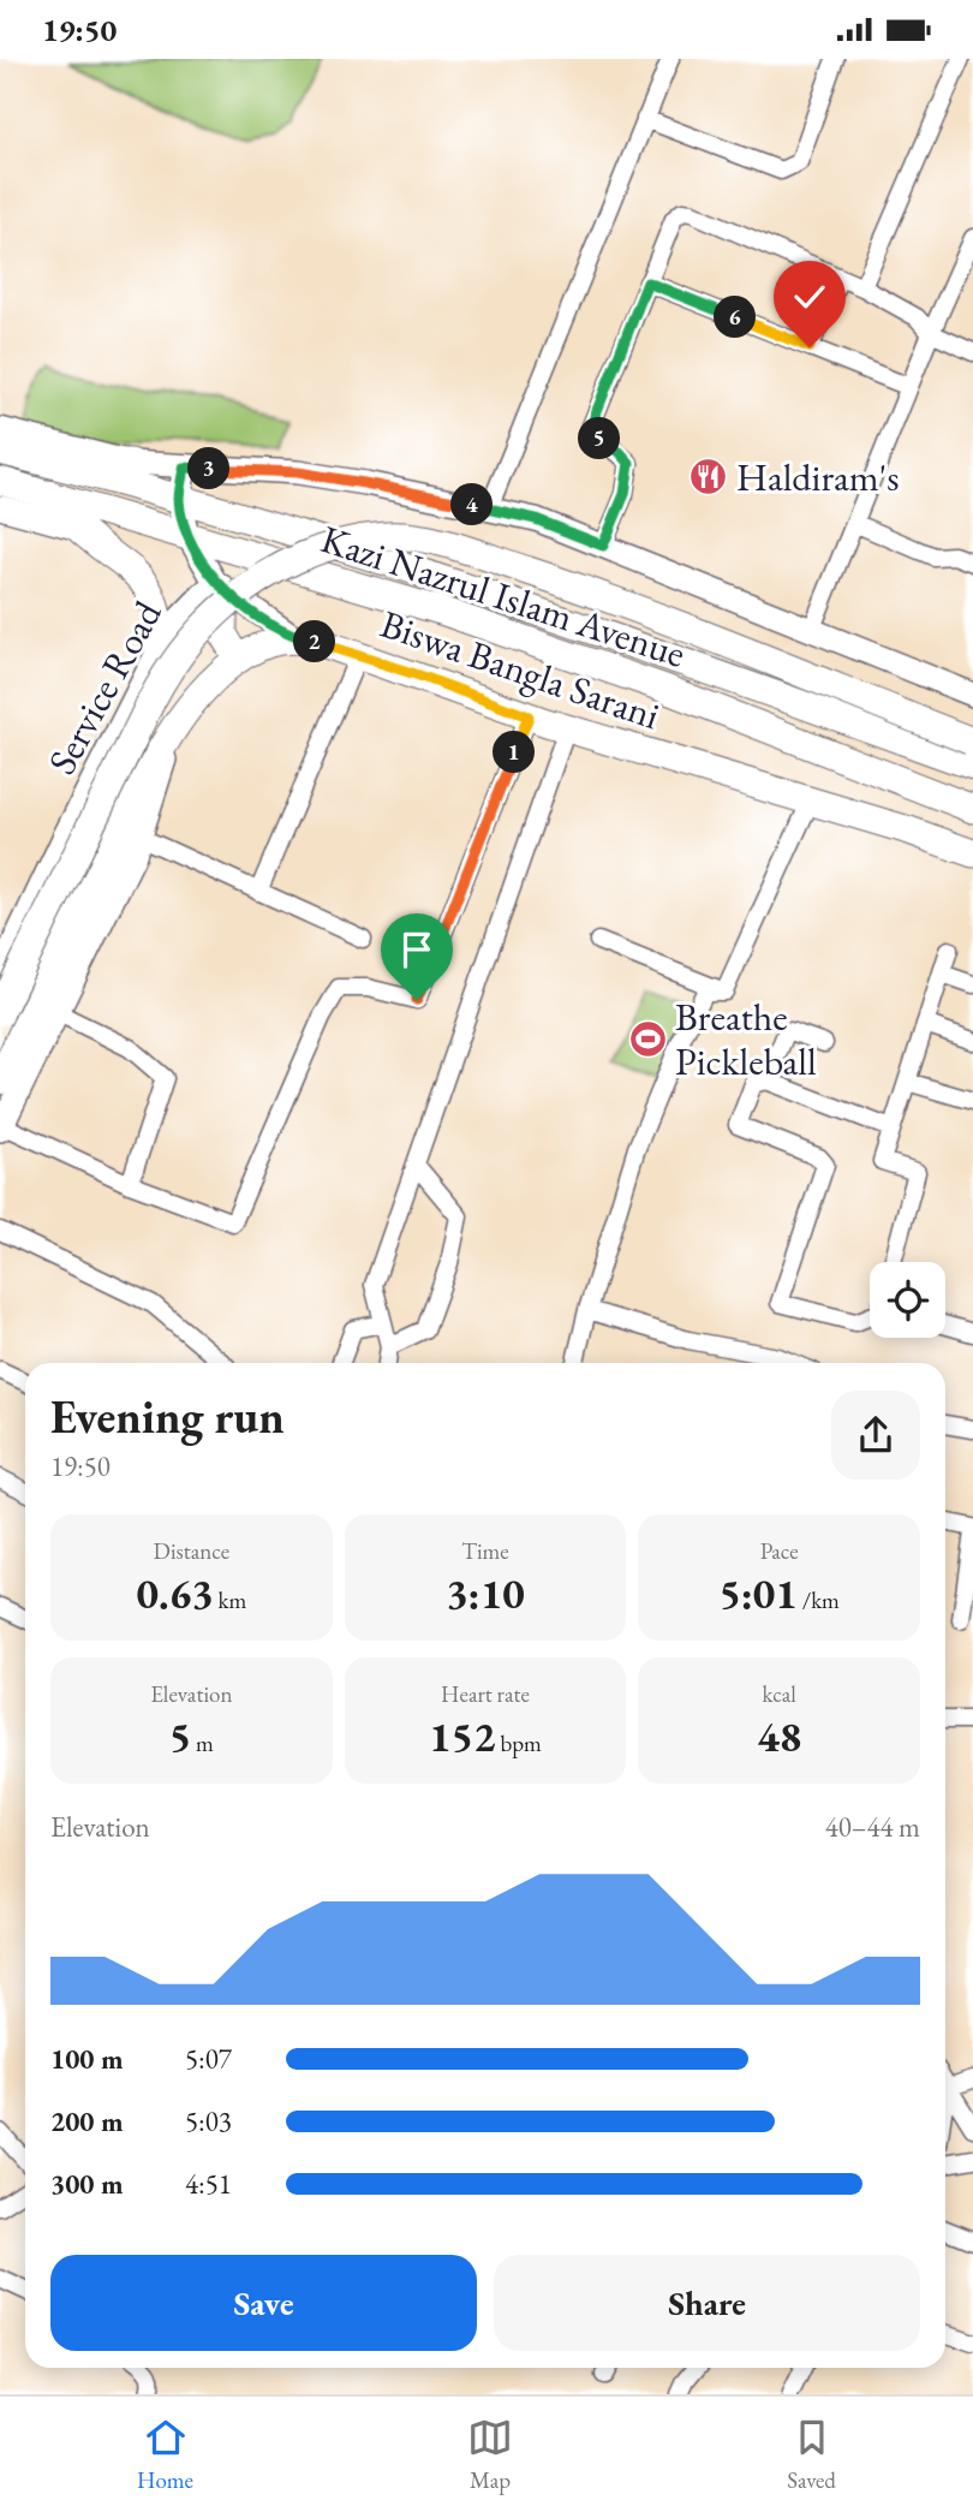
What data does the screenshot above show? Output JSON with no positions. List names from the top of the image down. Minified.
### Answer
{"streets":{"main road":["Kazi Nazrul Islam Avenue","Biswa Bangla Sarani"],"street":["Service Road"]},"places":{"restaurant":["Haldiram's"],"sports":["Breathe Pickleball"]},"page":{"status":"19:50","pins":["6","5","3","4","2","1"],"heading":["Evening run","19:50"],"stats":[["Distance","0.63 km"],["Time","3:10"],["Pace","5:01 /km"],["Elevation","5 m"],["Heart rate","152 bpm"],["kcal","48"]],"chart":["Elevation","40–44 m"],"list":[{"name":"100 m","note":"5:07"},{"name":"200 m","note":"5:03"},{"name":"300 m","note":"4:51"}],"buttons":["Save","Share"],"tabs":["Home","Map","Saved"]}}
